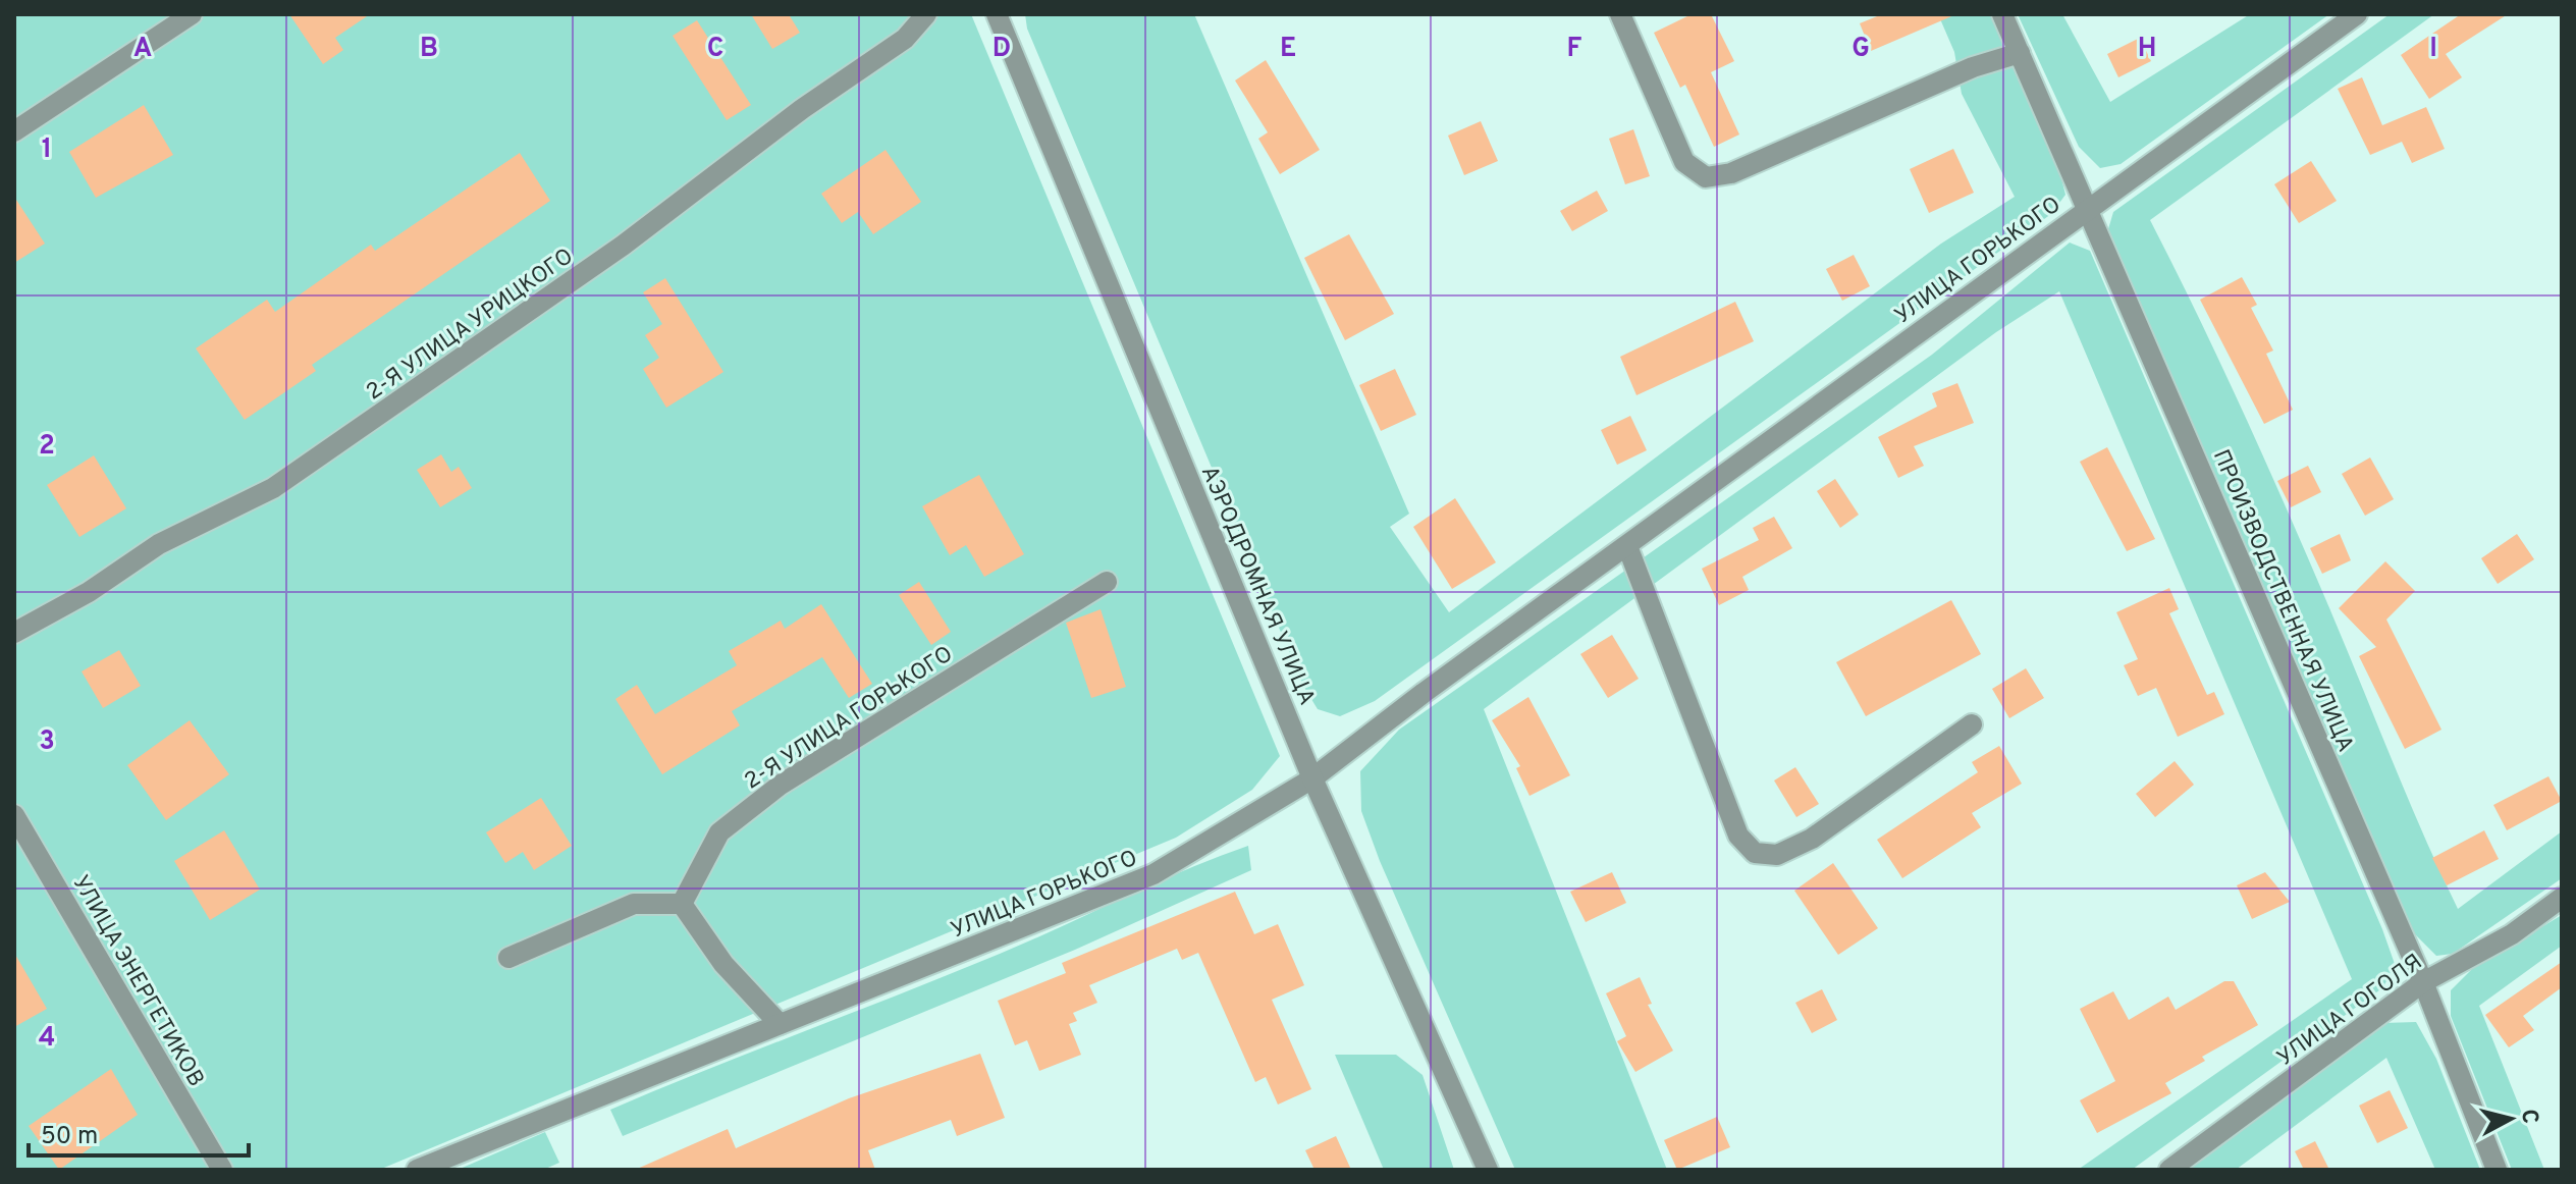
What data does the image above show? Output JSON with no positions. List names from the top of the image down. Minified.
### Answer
{"streets":{"street":["УЛИЦА ГОРЬКОГО","2-Я УЛИЦА УРИЦКОГО","АЭРОДРОМНАЯ УЛИЦА","ПРОИЗВОДСТВЕННАЯ УЛИЦА","2-Я УЛИЦА ГОРЬКОГО","УЛИЦА ЭНЕРГЕТИКОВ","УЛИЦА ГОГОЛЯ"]},"crossings":[["УЛИЦА ГОРЬКОГО","АЭРОДРОМНАЯ УЛИЦА"],["УЛИЦА ГОРЬКОГО","ПРОИЗВОДСТВЕННАЯ УЛИЦА"],["ПРОИЗВОДСТВЕННАЯ УЛИЦА","УЛИЦА ГОГОЛЯ"]],"scale_bar":"50 m","north":"right","grid":{"columns":["A","B","C","D","E","F","G","H","I"],"rows":["1","2","3","4"]}}
